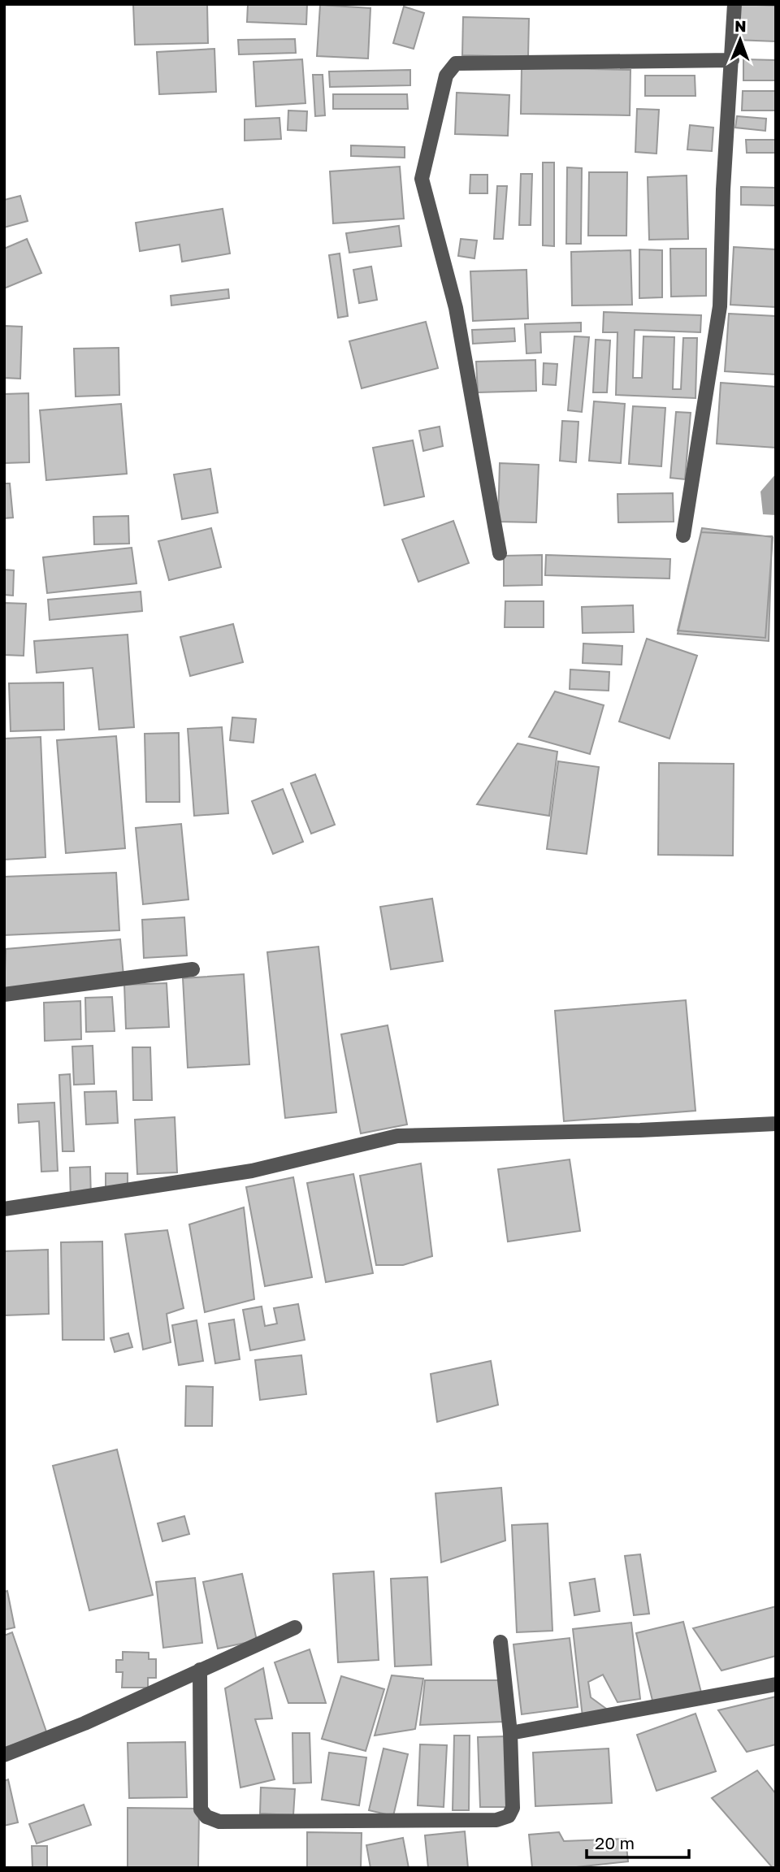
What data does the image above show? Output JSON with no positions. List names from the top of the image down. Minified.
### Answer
{"scale_bar":"20 m","north":"top"}
